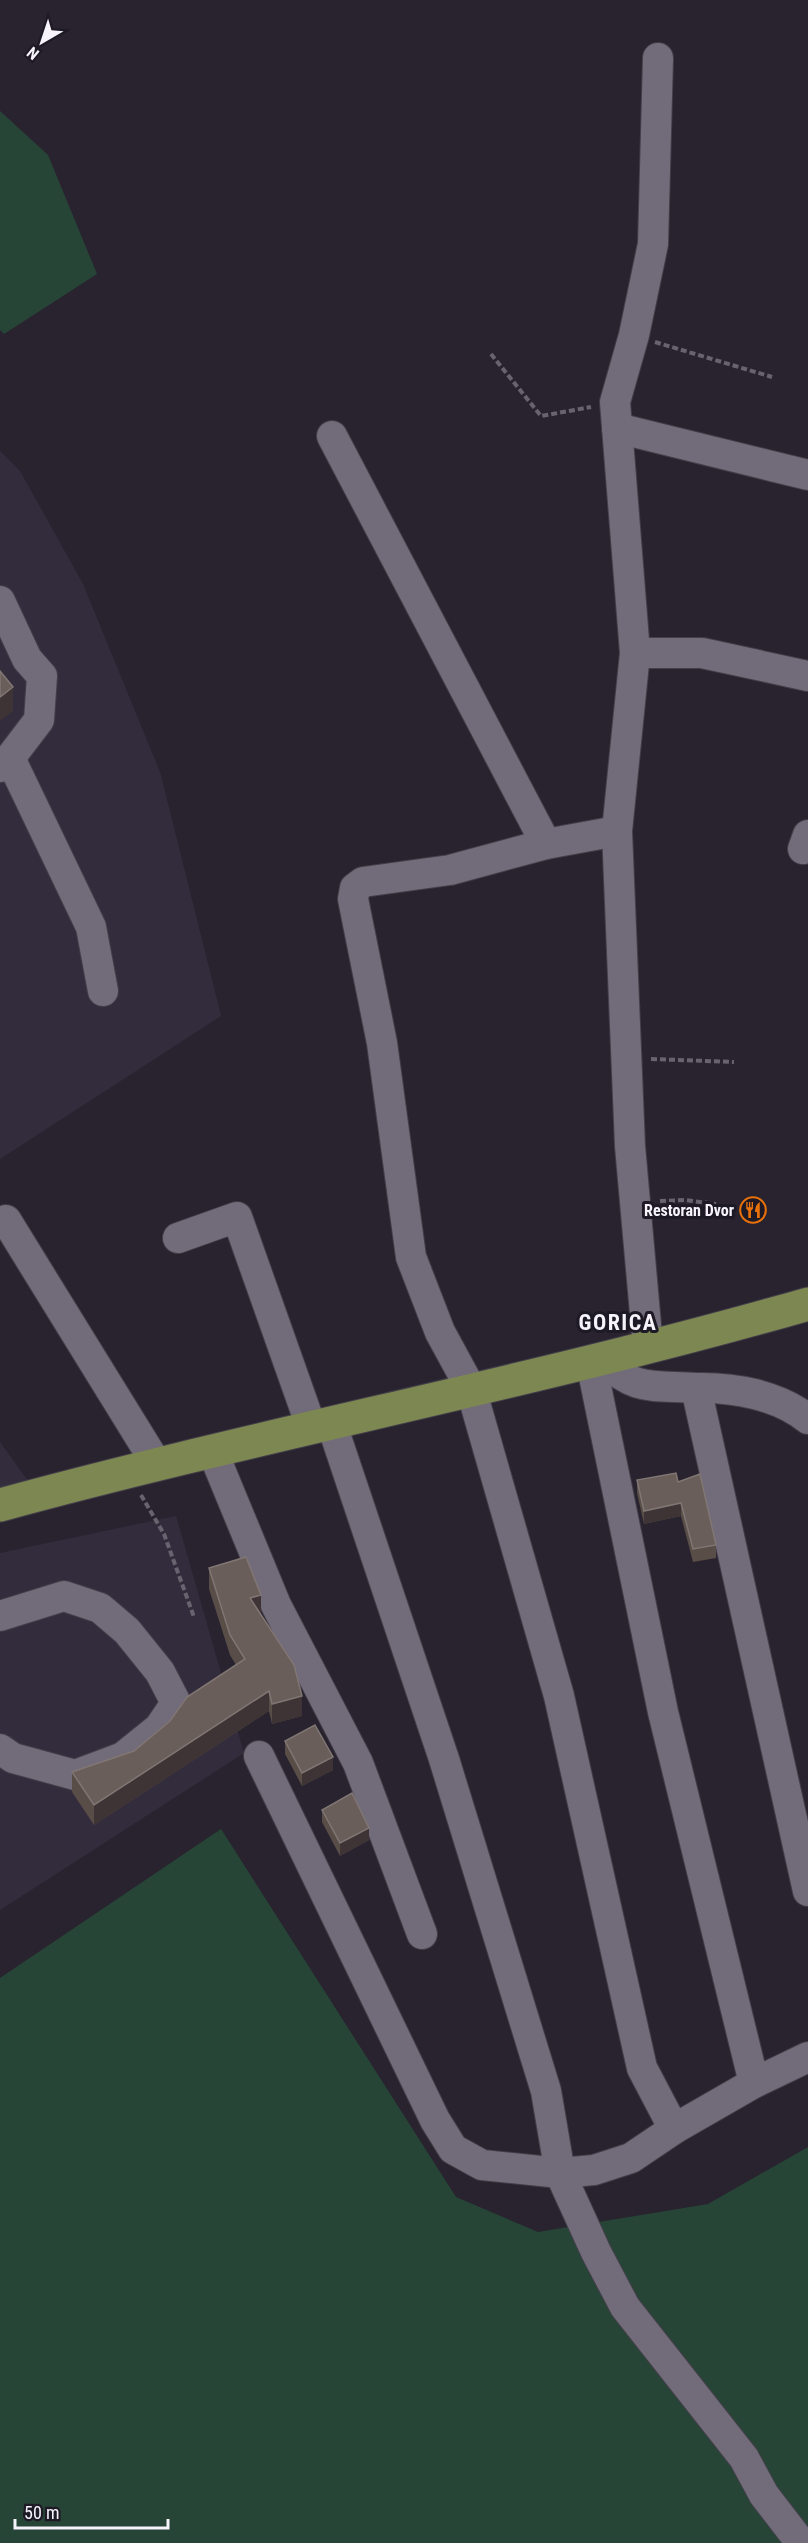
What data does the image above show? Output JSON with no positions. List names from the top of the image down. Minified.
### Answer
{"districts":["GORICA"],"places":{"restaurant":["Restoran Dvor"]},"scale_bar":"50 m","north":"bottom left"}
